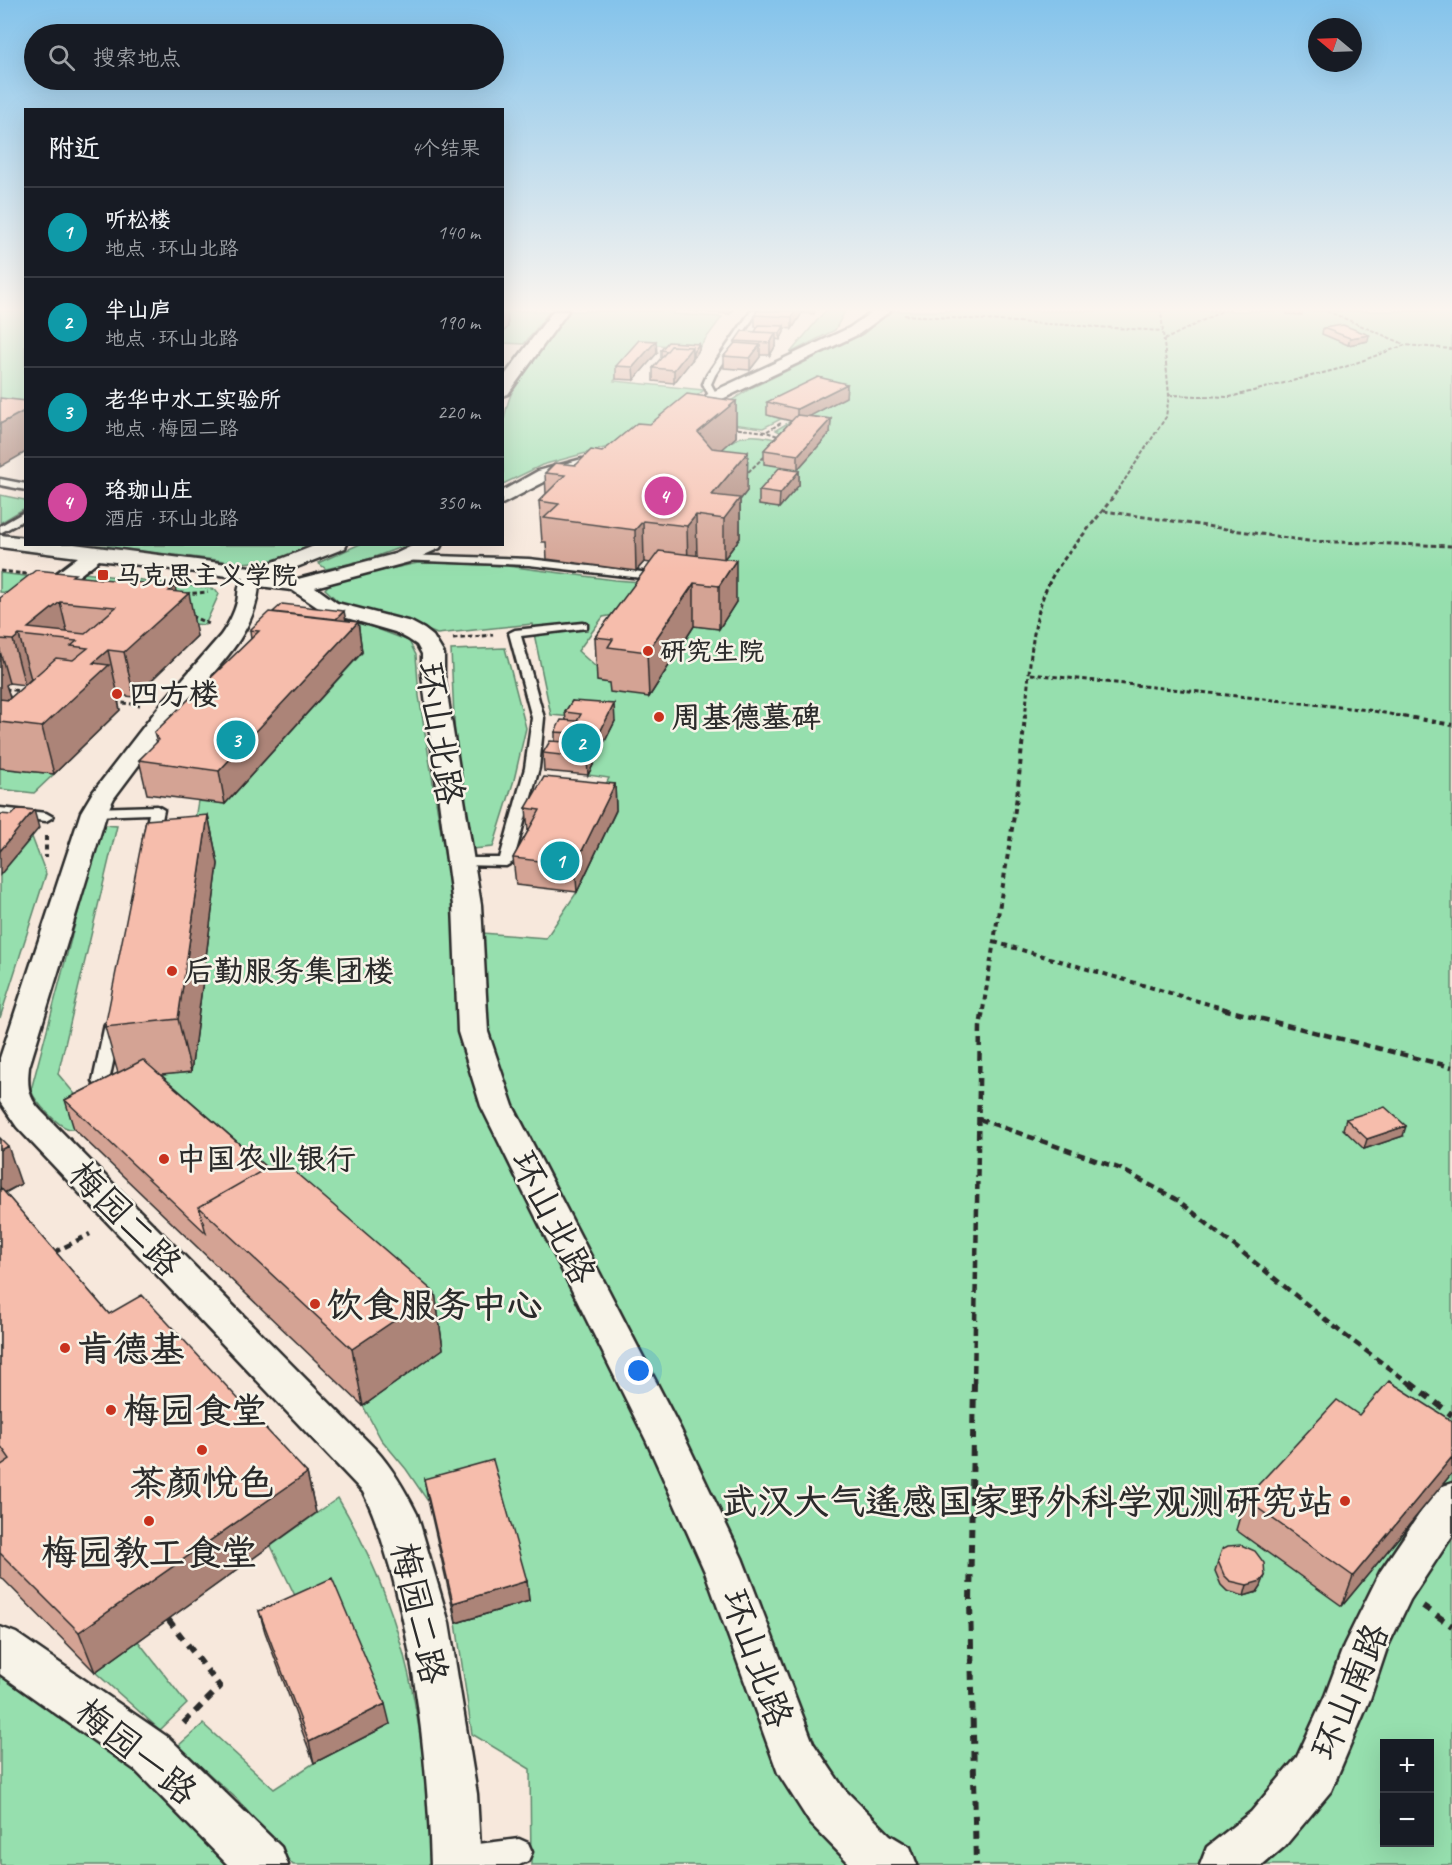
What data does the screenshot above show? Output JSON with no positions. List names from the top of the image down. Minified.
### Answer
{"streets":{"street":["环山北路","梅园二路","环山南路","梅园一路"]},"crossings":[["环山北路","梅园二路"]],"places":{"transit":["马克思主义学院"],"other":["研究生院","四方楼","周基德墓碑","后勤服务集团楼","中国农业银行","饮食服务中心","肯德基","梅园食堂","茶颜悦色","武汉大气遥感国家野外科学观测研究站","梅园教工食堂"]},"north":"left","page":{"search":"搜索地点","heading":["附近","4个结果"],"list":[{"mark":"1","name":"听松楼","note":"地点 · 环山北路","value":"140 m"},{"mark":"2","name":"半山庐","note":"地点 · 环山北路","value":"190 m"},{"mark":"3","name":"老华中水工实验所","note":"地点 · 梅园二路","value":"220 m"},{"mark":"4","name":"珞珈山庄","note":"酒店 · 环山北路","value":"350 m"}],"pins":["4","3","2","1"],"map_buttons":["+","−"]}}
